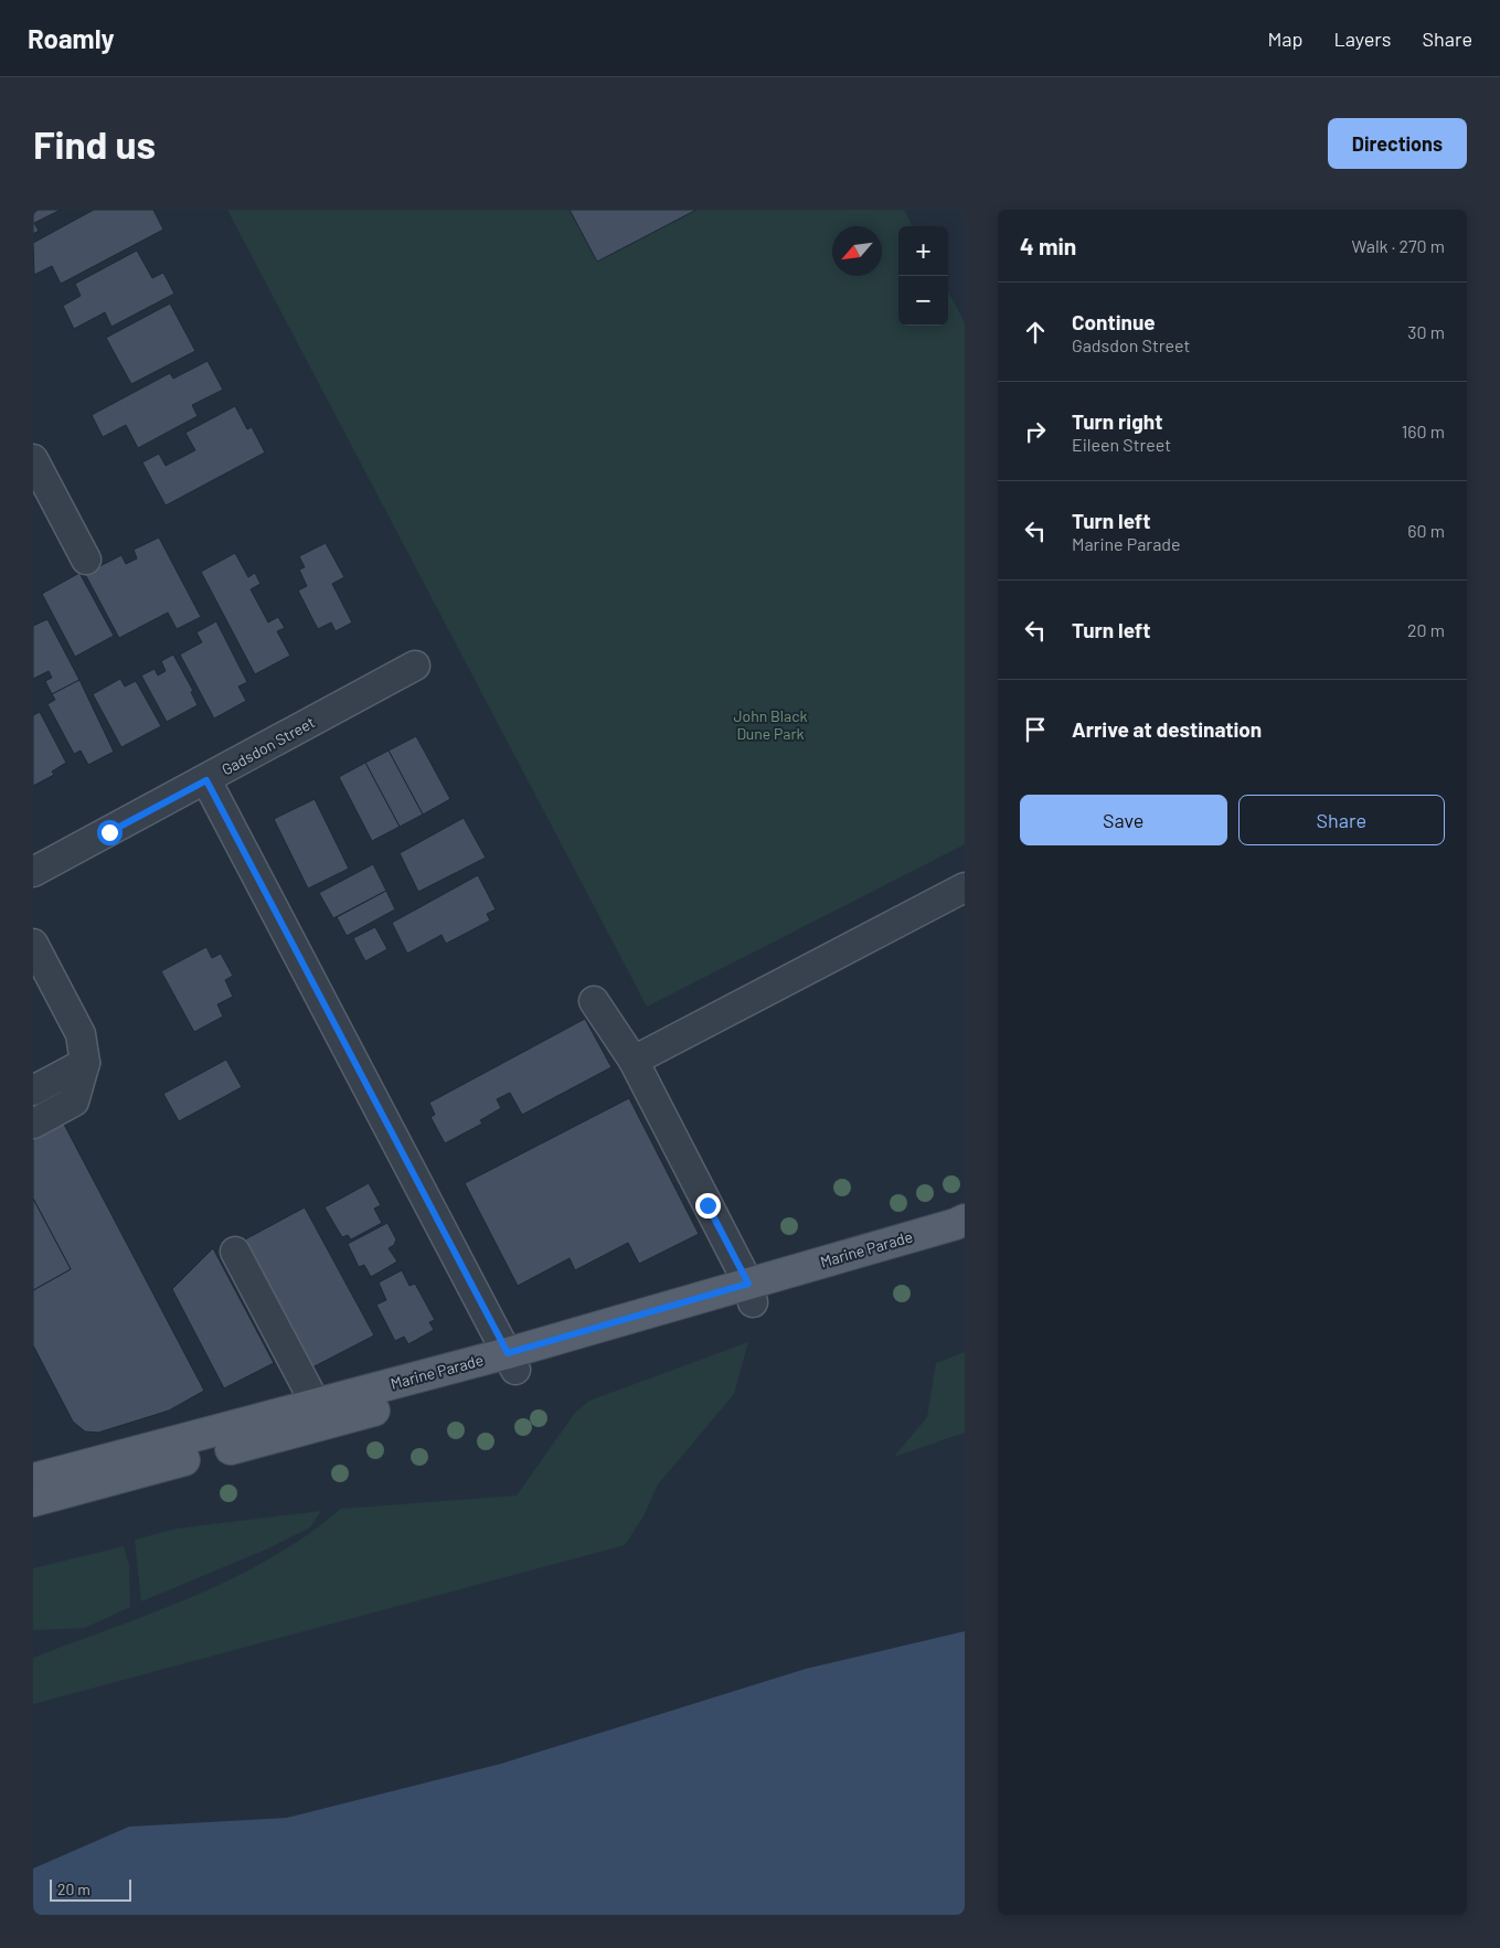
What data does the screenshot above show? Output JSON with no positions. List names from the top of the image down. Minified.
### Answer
{"streets":{"main road":["Marine Parade"],"street":["Gadsdon Street"]},"parks":["John Black Dune Park"],"scale_bar":"20 m","north":"bottom left","page":{"header":"Roamly","nav":["Map","Layers","Share"],"buttons":["Directions",["Save","Share"]],"title":"Find us","heading":["4 min","Walk · 270 m"],"map_buttons":["+","−"],"list":[["Continue","Gadsdon Street","30 m"],["Turn right","Eileen Street","160 m"],["Turn left","Marine Parade","60 m"],["Turn left","20 m"],"Arrive at destination"],"scale":"20 m"}}
